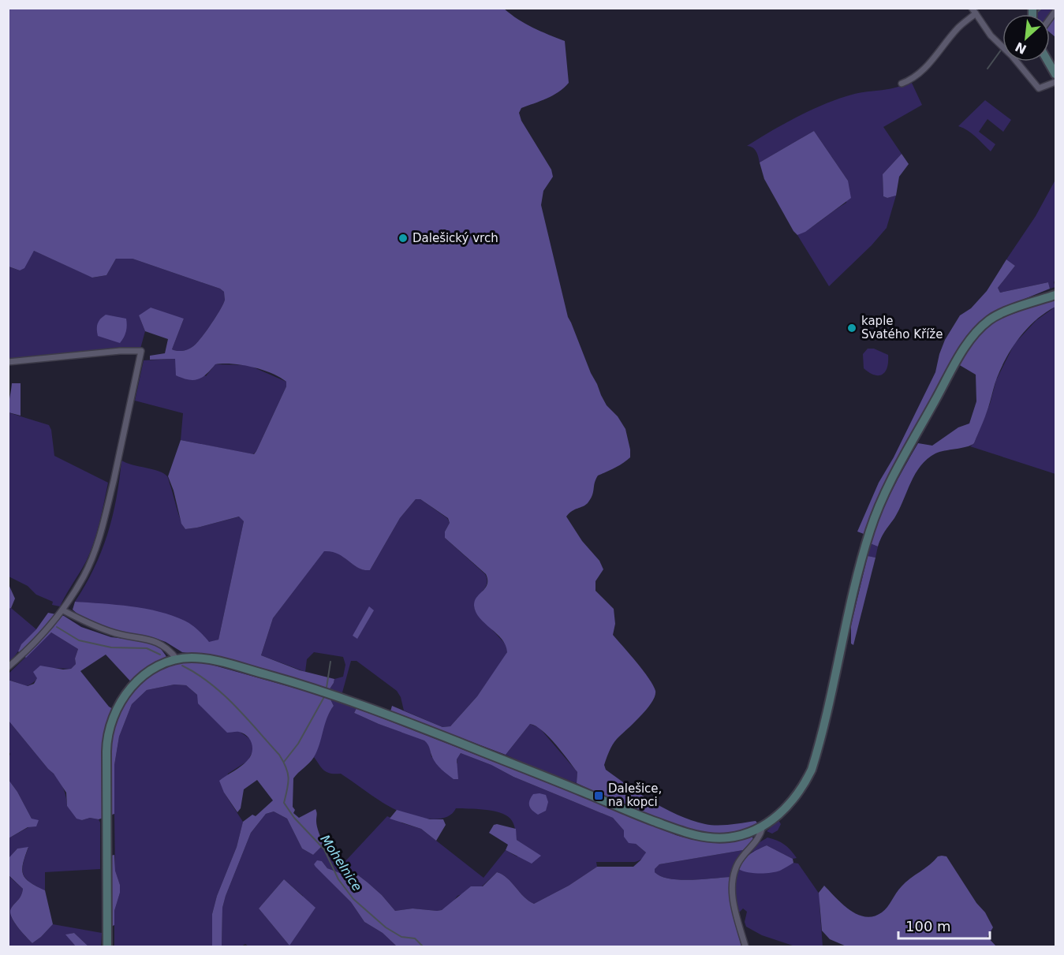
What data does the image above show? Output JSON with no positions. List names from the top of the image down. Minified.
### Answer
{"water":["Mohelnice"],"places":{"other":["Dalešický vrch","kaple Svatého Kříže"],"transit":["Dalešice, na kopci"]},"scale_bar":"100 m","north":"bottom left"}
